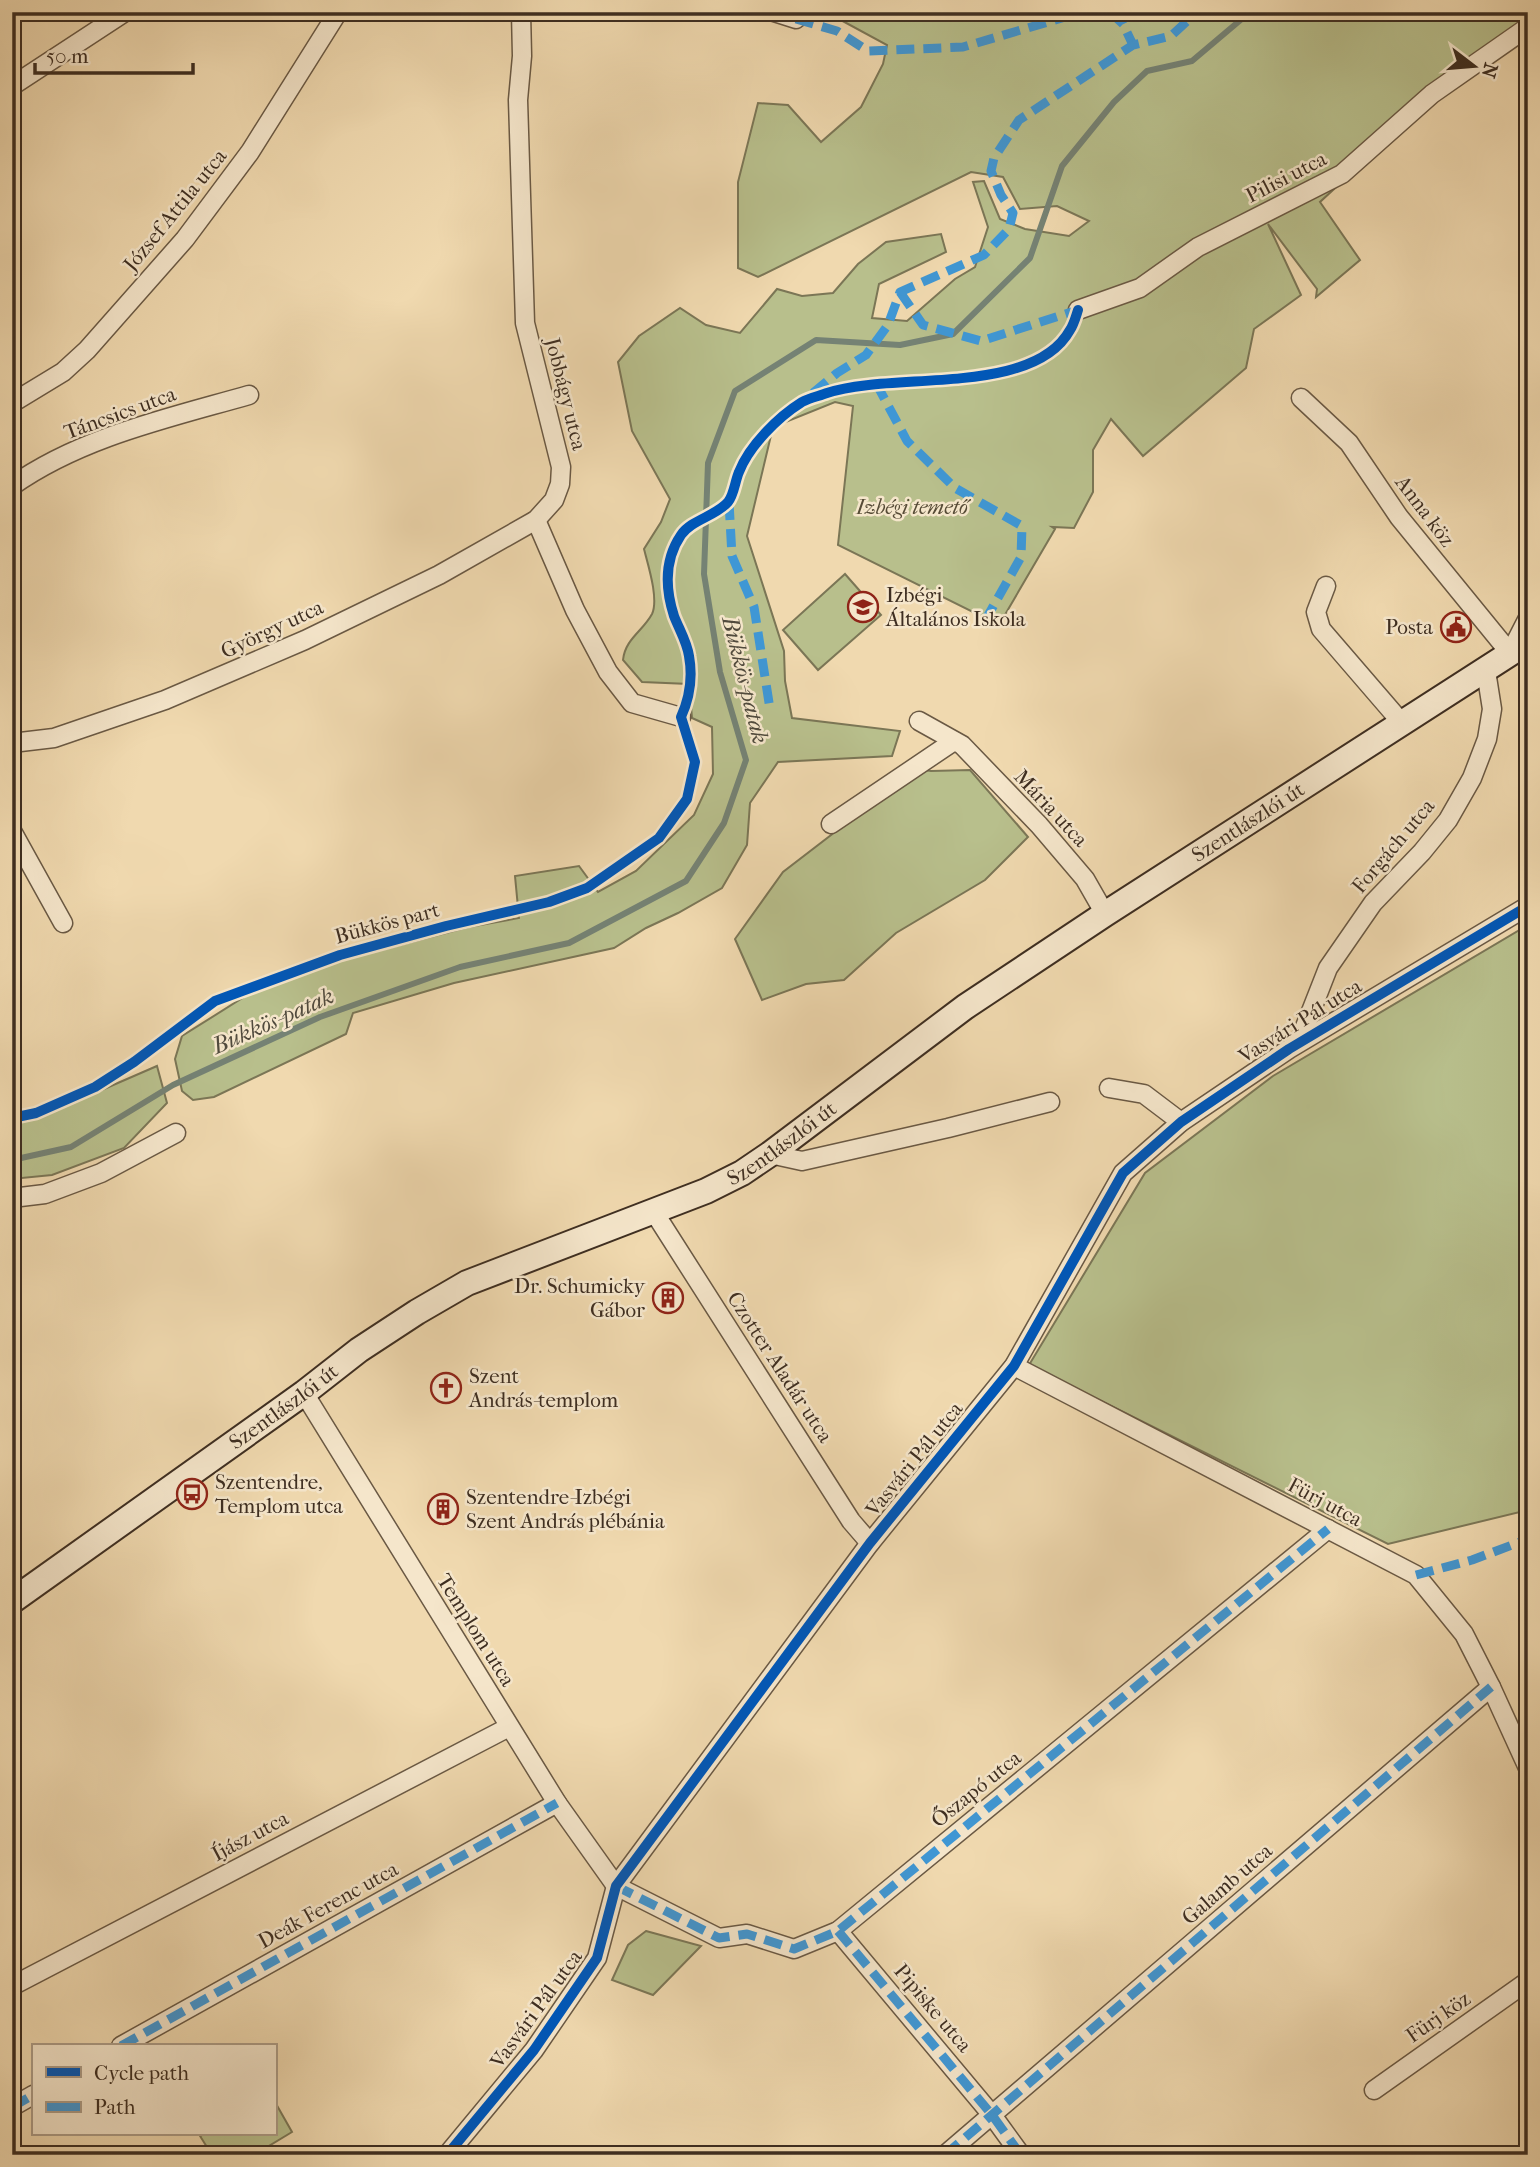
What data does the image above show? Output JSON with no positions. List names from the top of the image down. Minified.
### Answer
{"streets":{"main road":["Szentlászlói út"],"street":["Pilisi utca","József Attila utca","Jobbágy utca","Táncsics utca","Anna köz","György utca","Mária utca","Forgách utca","Vasvári Pál utca","Czotter Aladár utca","Fürj utca","Templom utca","Őszapó utca","Íjász utca","Galamb utca","Deák Ferenc utca","Pipiske utca","Fürj köz"],"cycle path":["Bükkös part"]},"crossings":[["Jobbágy utca","György utca"],["Anna köz","Szentlászlói út"],["Mária utca","Szentlászlói út"],["Szentlászlói út","Forgách utca"],["Szentlászlói út","Czotter Aladár utca"],["Szentlászlói út","Templom utca"],["Forgách utca","Vasvári Pál utca"],["Vasvári Pál utca","Czotter Aladár utca"],["Vasvári Pál utca","Fürj utca"],["Vasvári Pál utca","Templom utca"],["Vasvári Pál utca","Őszapó utca"],["Fürj utca","Őszapó utca"],["Fürj utca","Galamb utca"],["Templom utca","Őszapó utca"],["Templom utca","Íjász utca"],["Templom utca","Deák Ferenc utca"],["Őszapó utca","Pipiske utca"],["Galamb utca","Pipiske utca"]],"water":["Bükkös-patak"],"parks":["Izbégi temető"],"places":{"school or university":["Izbégi Általános Iskola"],"public building":["Posta"],"building":["Dr. Schumicky Gábor","Szentendre-Izbégi Szent András plébánia"],"church":["Szent András-templom"],"bus stop":["Szentendre, Templom utca"]},"legend":["Cycle path","Path"],"scale_bar":"50 m","north":"right"}
